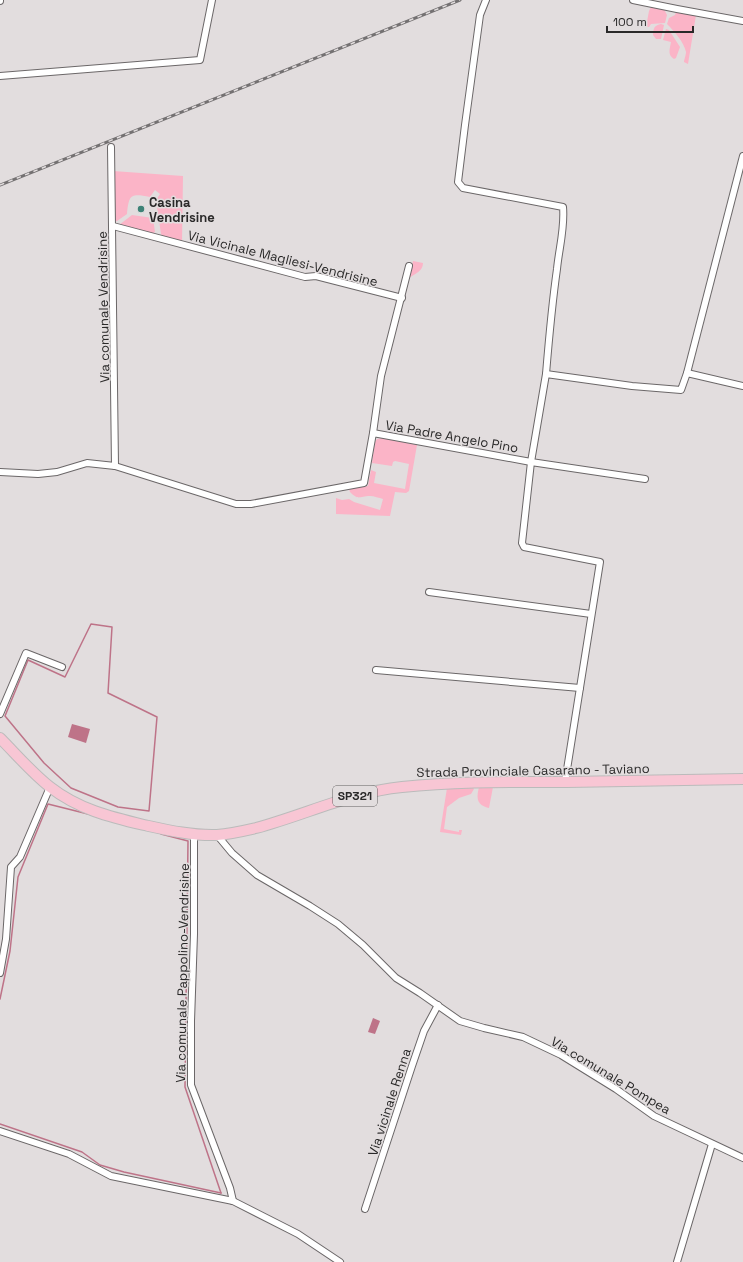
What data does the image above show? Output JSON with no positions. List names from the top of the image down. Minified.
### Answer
{"streets":{"main road":["Strada Provinciale Casarano - Taviano","SP321"],"street":["Via Vicinale Magliesi-Vendrisine","Via comunale Vendrisine","Via Padre Angelo Pino","Via comunale Pappolino-Vendrisine","Via comunale Pompea","Via vicinale Renna"]},"crossings":[["Via Vicinale Magliesi-Vendrisine","Via comunale Vendrisine"],["Via comunale Vendrisine","Via Padre Angelo Pino"],["Strada Provinciale Casarano - Taviano","Via comunale Pappolino-Vendrisine"],["Strada Provinciale Casarano - Taviano","Via comunale Pompea"],["Via comunale Pompea","Via vicinale Renna"]],"places":["Casina Vendrisine"],"scale_bar":"100 m"}
